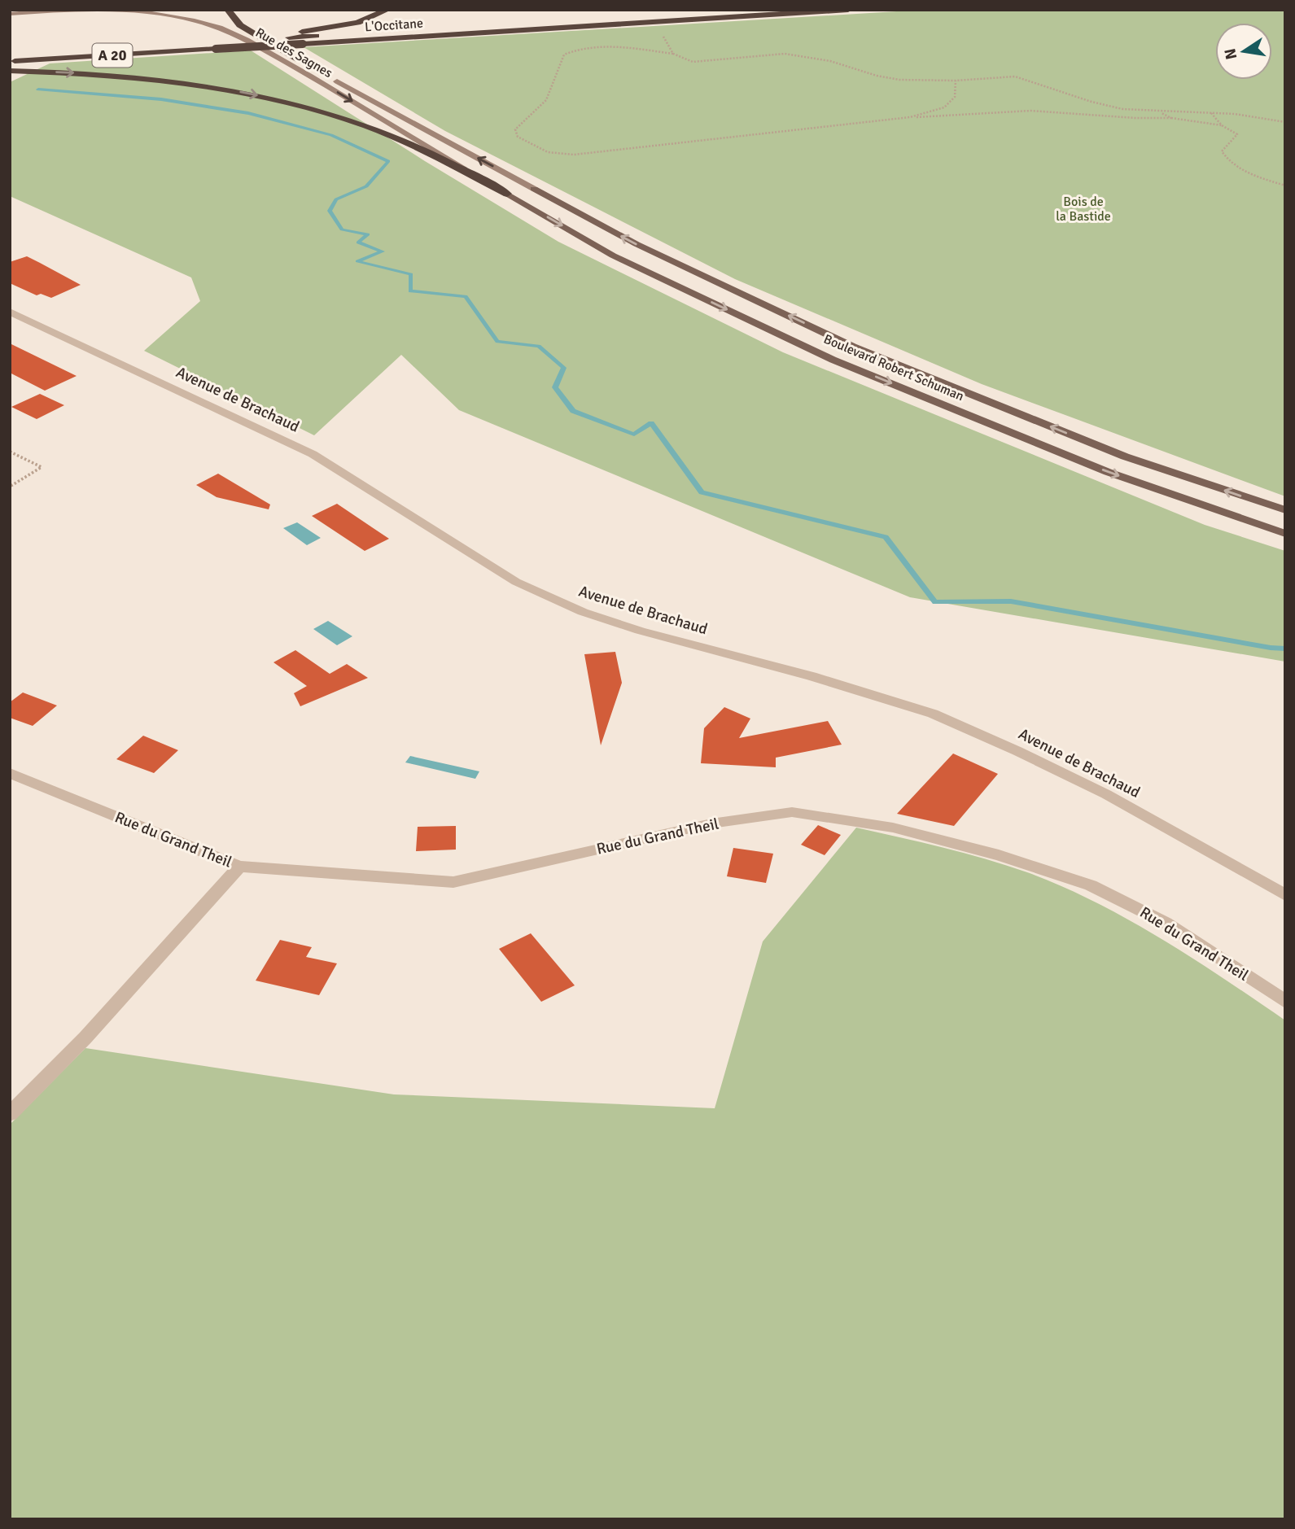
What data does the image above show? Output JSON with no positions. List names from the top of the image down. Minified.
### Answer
{"streets":{"highway":["L'Occitane","A 20"],"main road":["Boulevard Robert Schuman"],"street":["Rue des Sagnes","Avenue de Brachaud","Rue du Grand Theil"]},"crossings":[["Rue des Sagnes","Boulevard Robert Schuman"]],"parks":["Bois de la Bastide"],"north":"left"}
